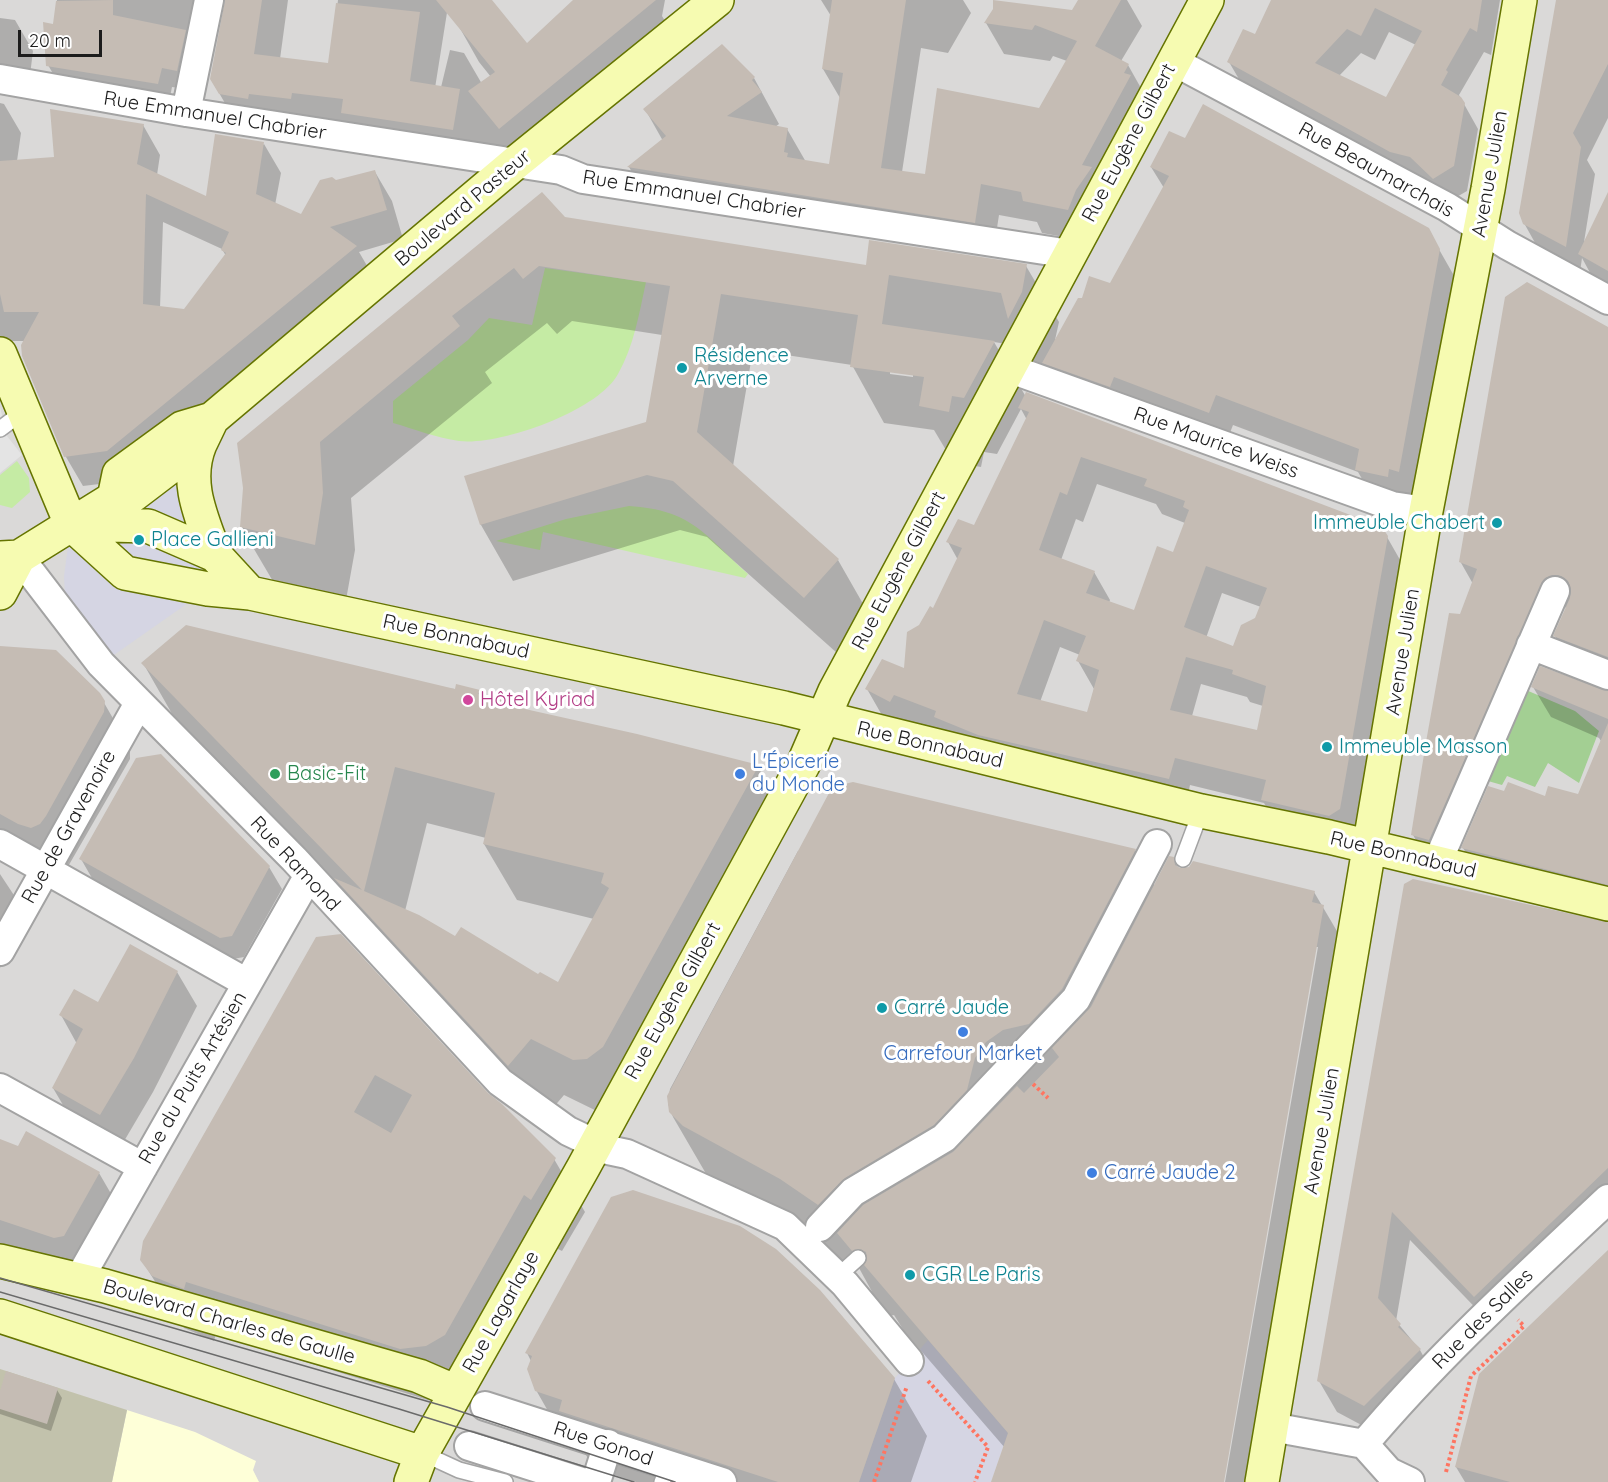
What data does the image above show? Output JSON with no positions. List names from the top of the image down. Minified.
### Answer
{"streets":{"main road":["Rue Eugène Gilbert","Avenue Julien","Boulevard Pasteur","Rue Bonnabaud","Rue Lagarlaye","Boulevard Charles de Gaulle"],"street":["Rue Emmanuel Chabrier","Rue Beaumarchais","Rue Maurice Weiss","Rue de Gravenoire","Rue Ramond","Rue du Puits Artésien","Rue des Salles","Rue Gonod"]},"crossings":[["Rue Emmanuel Chabrier","Rue Eugène Gilbert"],["Rue Emmanuel Chabrier","Boulevard Pasteur"],["Rue Eugène Gilbert","Rue Beaumarchais"],["Rue Eugène Gilbert","Rue Maurice Weiss"],["Rue Eugène Gilbert","Rue Bonnabaud"],["Rue Eugène Gilbert","Rue Ramond"],["Rue Eugène Gilbert","Rue Lagarlaye"],["Rue Beaumarchais","Avenue Julien"],["Avenue Julien","Rue Maurice Weiss"],["Avenue Julien","Rue Bonnabaud"],["Boulevard Pasteur","Rue Bonnabaud"],["Boulevard Pasteur","Rue Ramond"],["Rue de Gravenoire","Rue Ramond"],["Rue Ramond","Rue du Puits Artésien"],["Rue Ramond","Rue Lagarlaye"],["Rue du Puits Artésien","Boulevard Charles de Gaulle"],["Rue Lagarlaye","Boulevard Charles de Gaulle"],["Rue Lagarlaye","Rue Gonod"],["Boulevard Charles de Gaulle","Rue Gonod"]],"places":["Résidence Arverne","Immeuble Chabert","Place Gallieni","Hôtel Kyriad","Immeuble Masson","Basic-Fit","L'Épicerie du Monde","Carré Jaude","Carrefour Market","Carré Jaude 2","CGR Le Paris"],"scale_bar":"20 m"}
